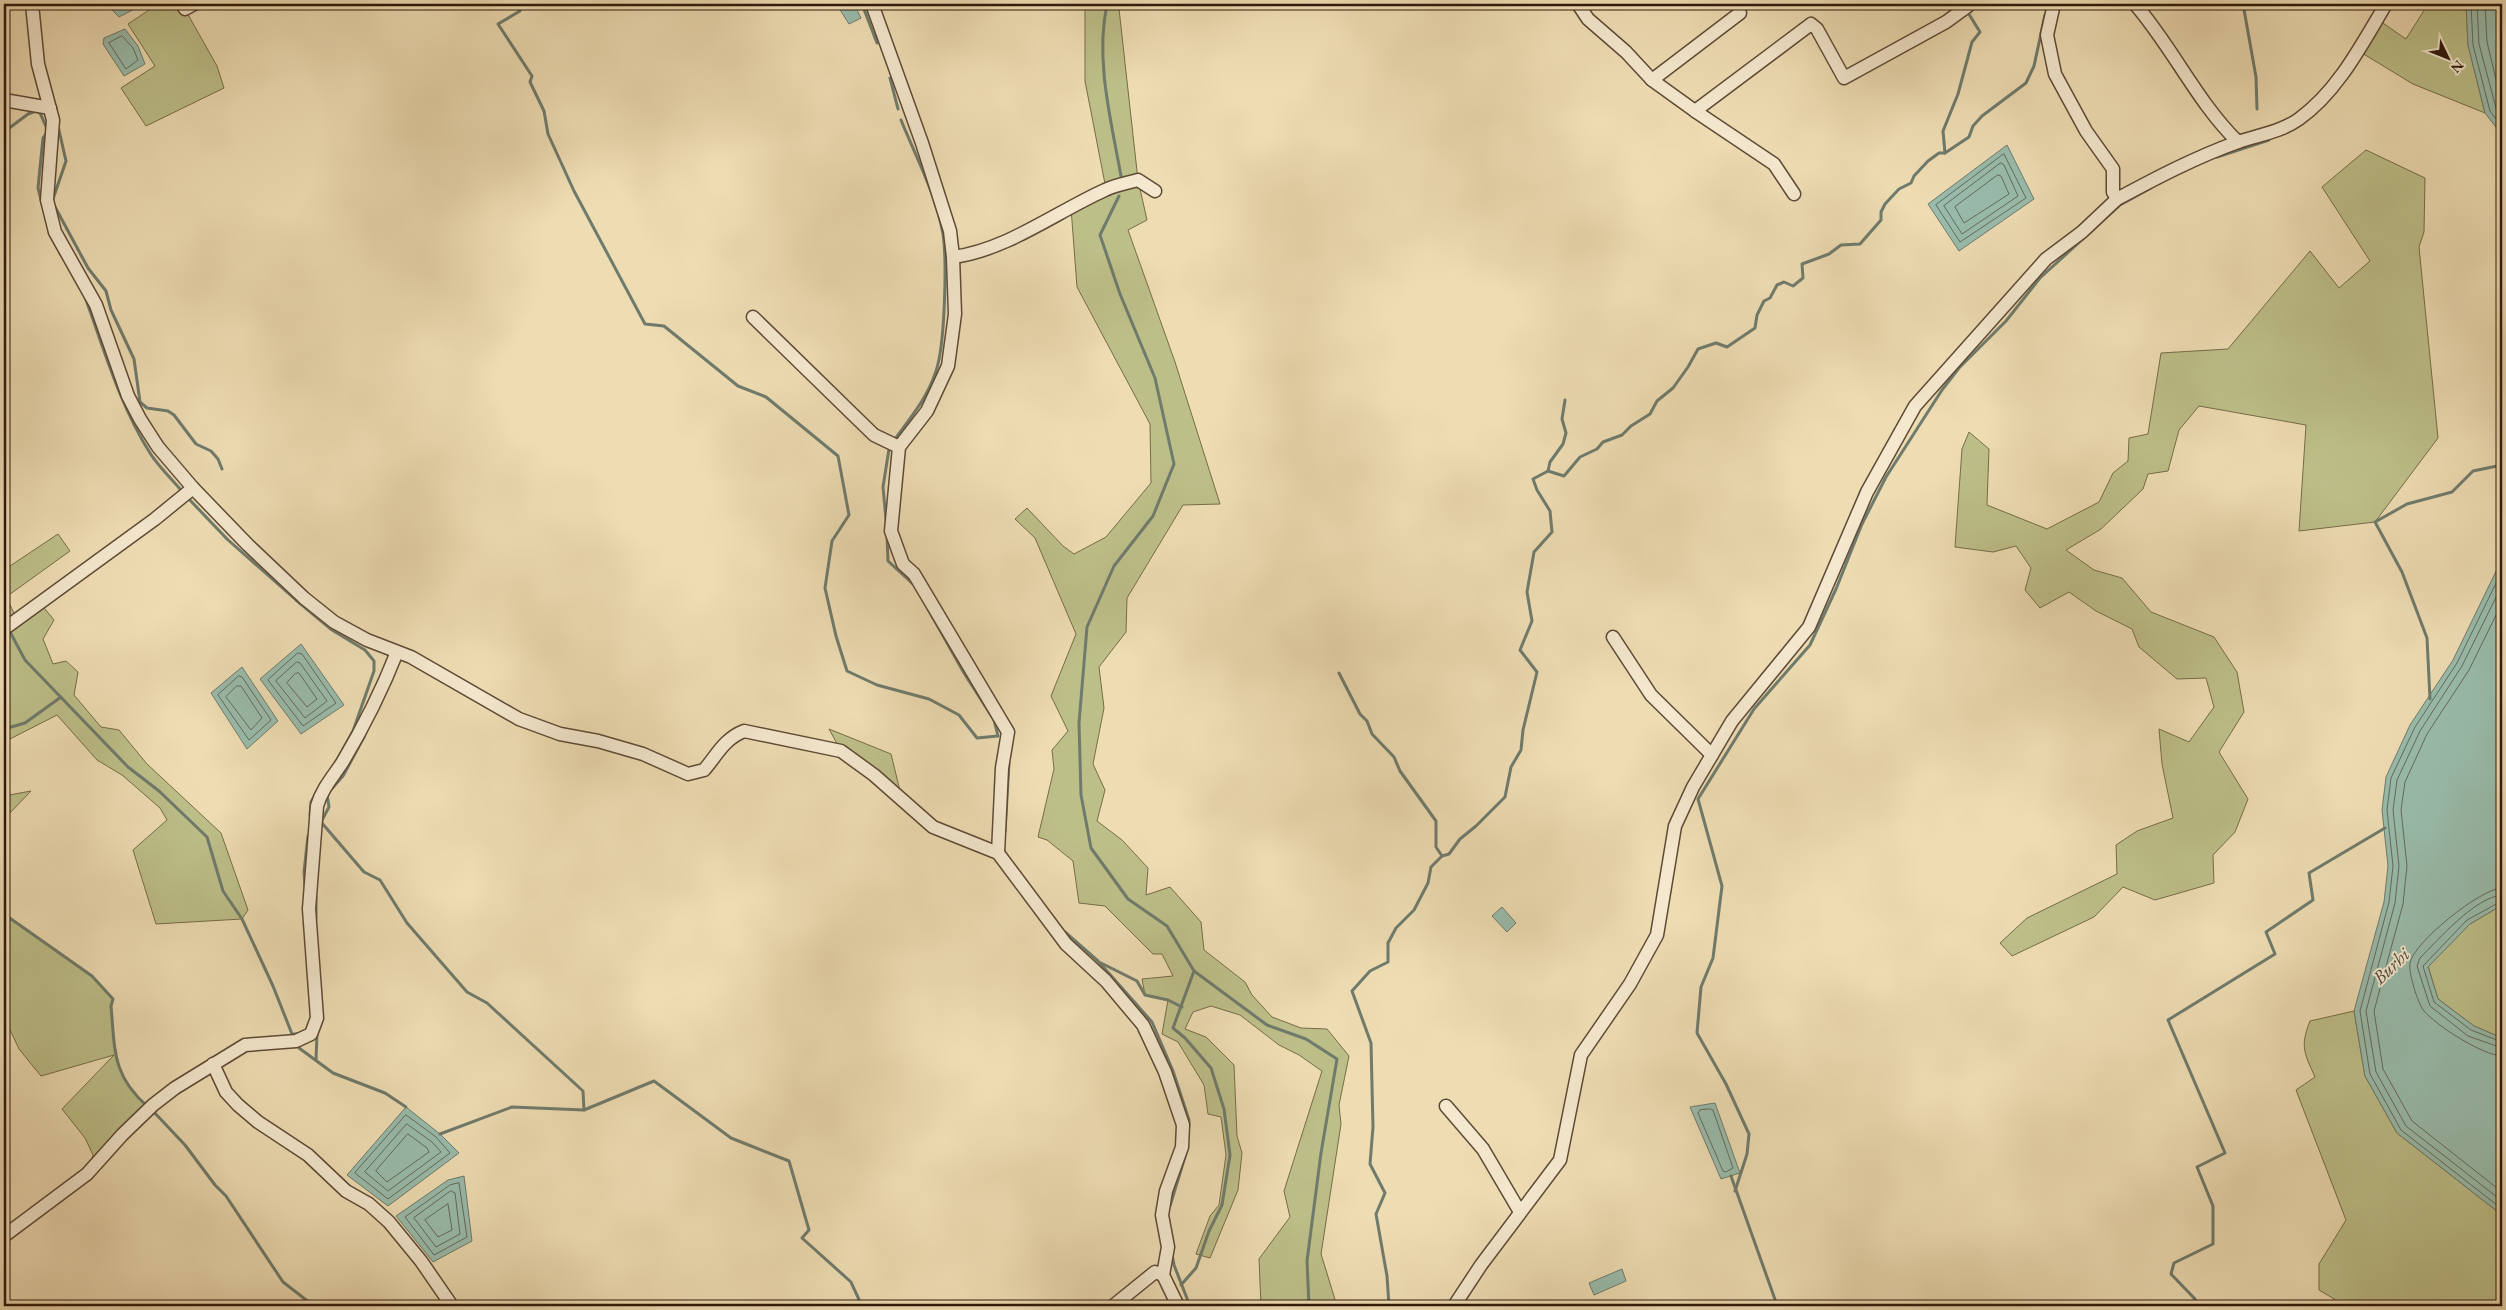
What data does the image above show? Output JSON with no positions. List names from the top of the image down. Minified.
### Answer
{"water":["Burhi"],"north":"bottom right"}
